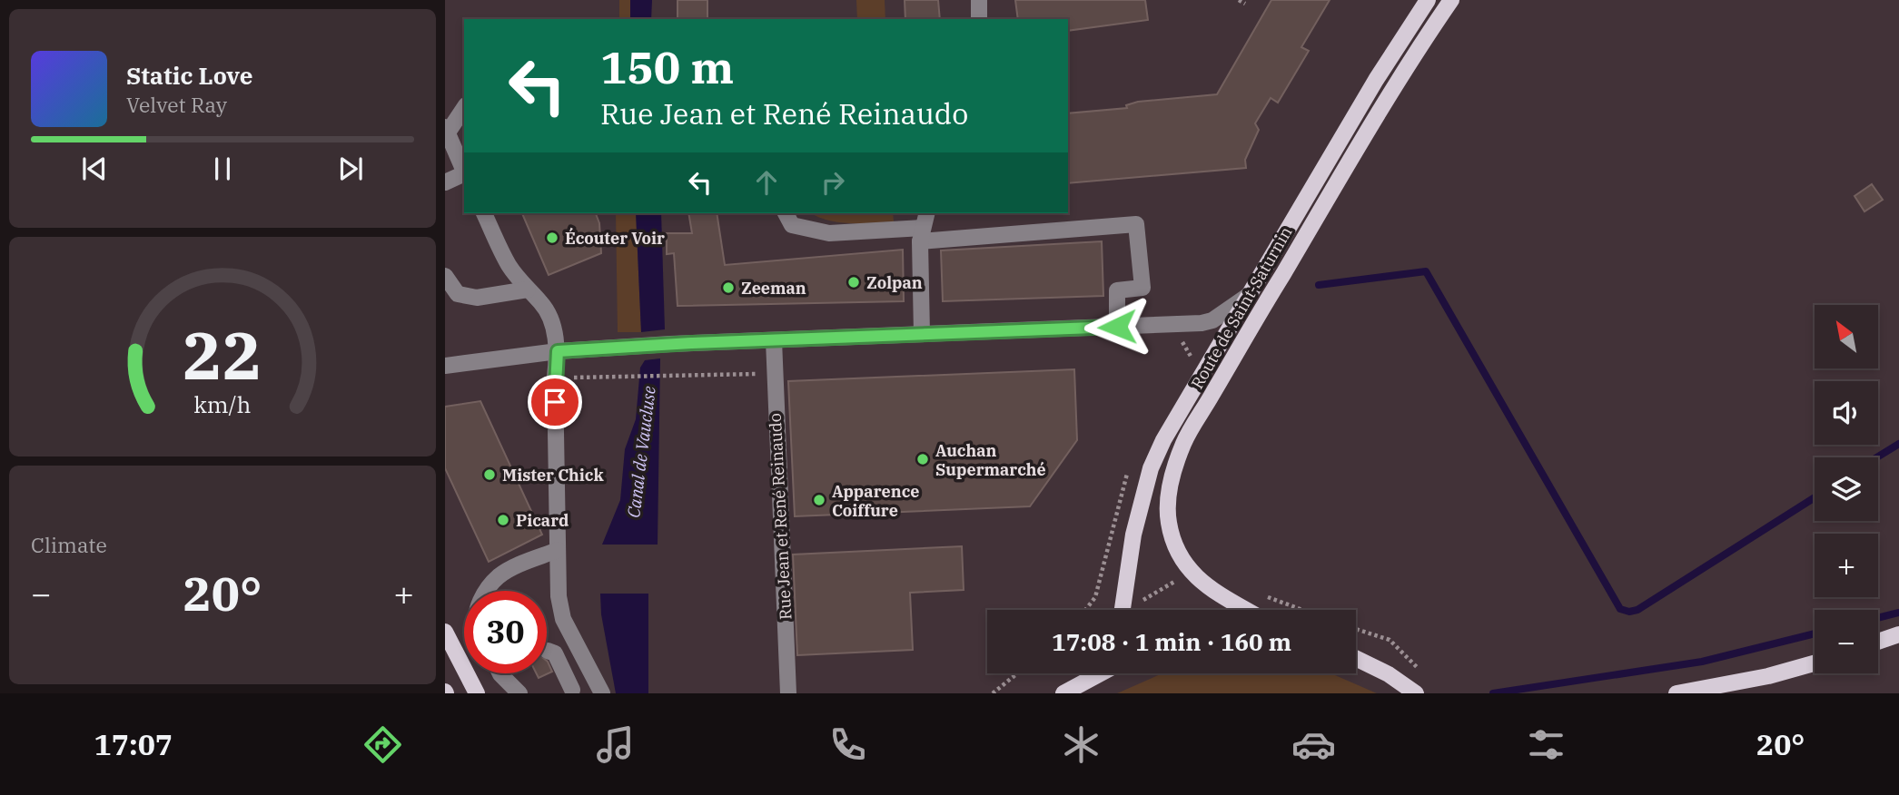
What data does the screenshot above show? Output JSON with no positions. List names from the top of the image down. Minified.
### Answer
{"streets":{"main road":["Route de Saint-Saturnin"],"street":["Rue Jean et René Reinaudo"]},"water":["Canal de Vaucluse"],"places":["Écouter Voir","Zolpan","Zeeman","Auchan Supermarché","Mister Chick","Apparence Coiffure","Picard"],"north":"top left","page":{"turn":["150 m","Rue Jean et René Reinaudo"],"song":["Static Love","Velvet Ray"],"map_buttons":["+","−"],"tile":"Climate","heat":["−","20°","+"],"limit":"30","trip":"17:08 · 1 min · 160 m","tabs":["17:07","20°"],"gauge":["22","km/h"]}}
